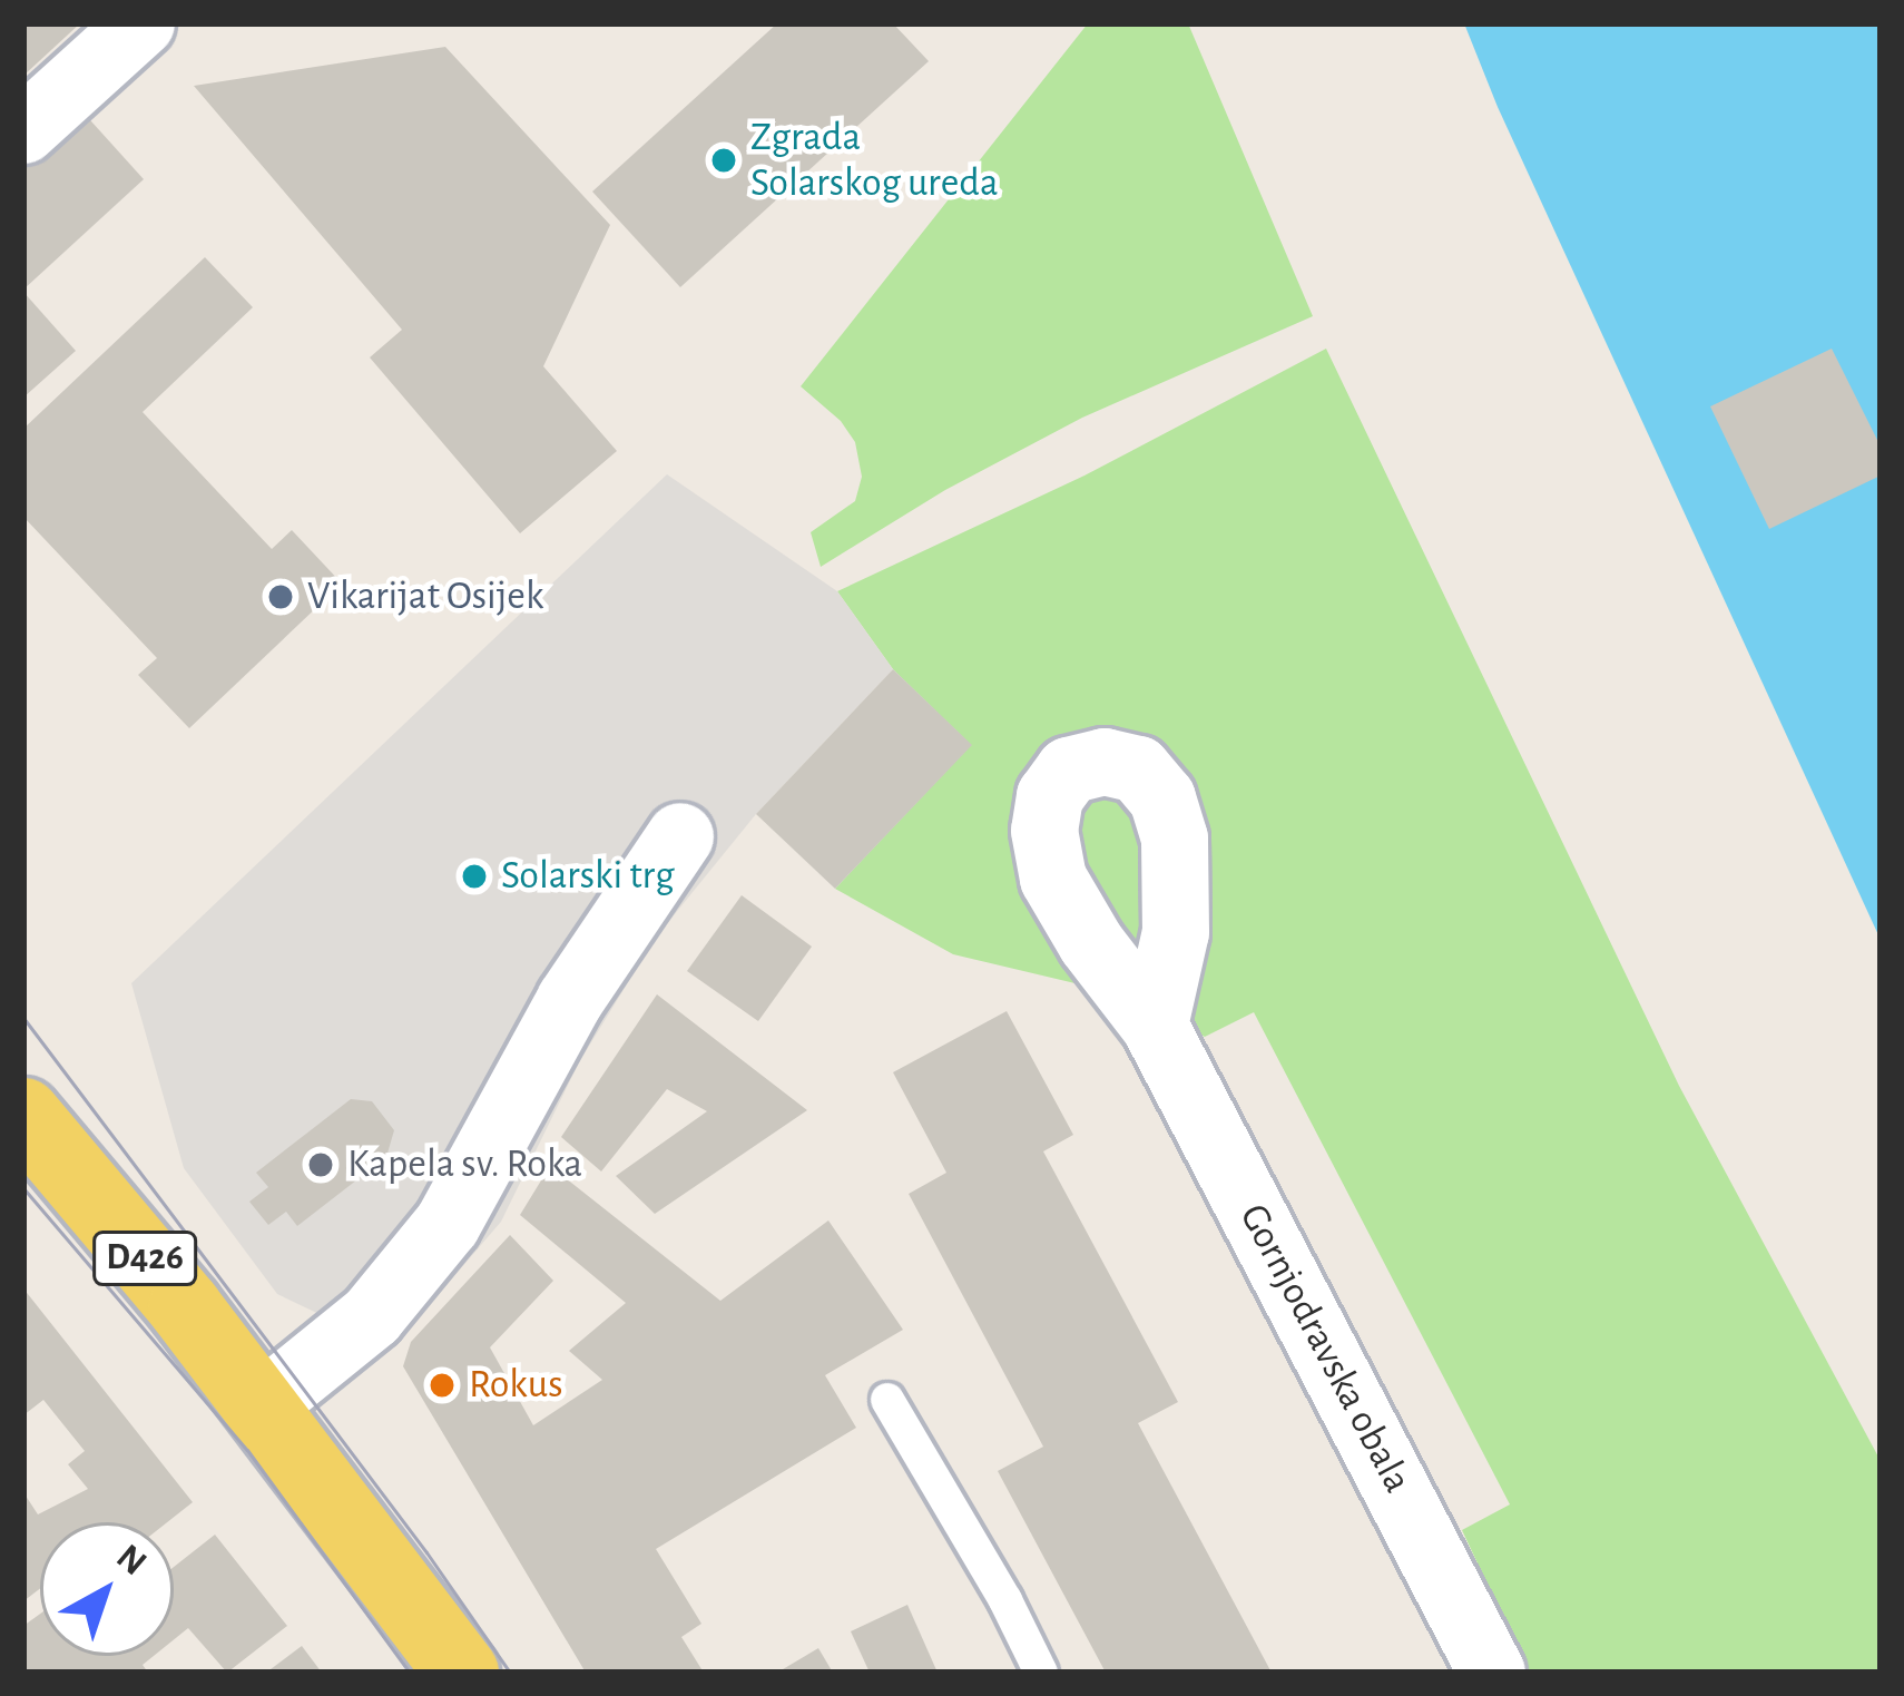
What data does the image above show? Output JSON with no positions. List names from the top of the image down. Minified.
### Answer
{"streets":{"main road":["D426"],"street":["Gornjodravska obala"]},"places":["Zgrada Solarskog ureda","Vikarijat Osijek","Solarski trg","Kapela sv. Roka","Rokus"],"north":"top right"}
